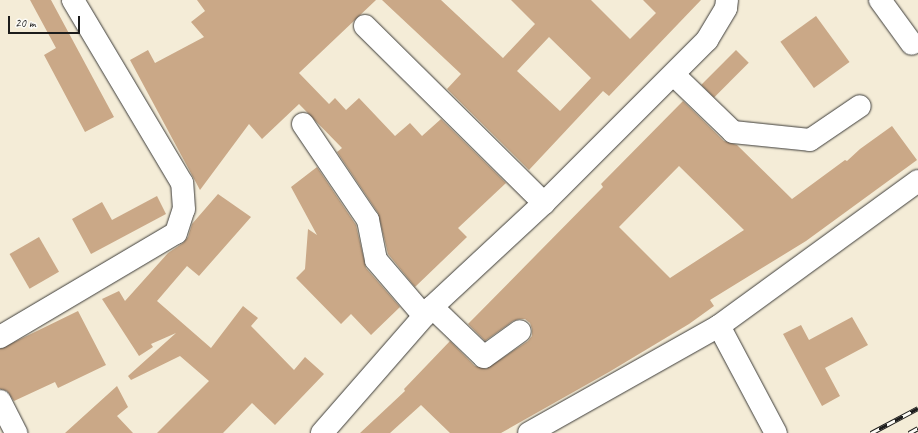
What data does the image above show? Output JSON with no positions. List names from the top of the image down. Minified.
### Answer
{"scale_bar":"20 m"}
